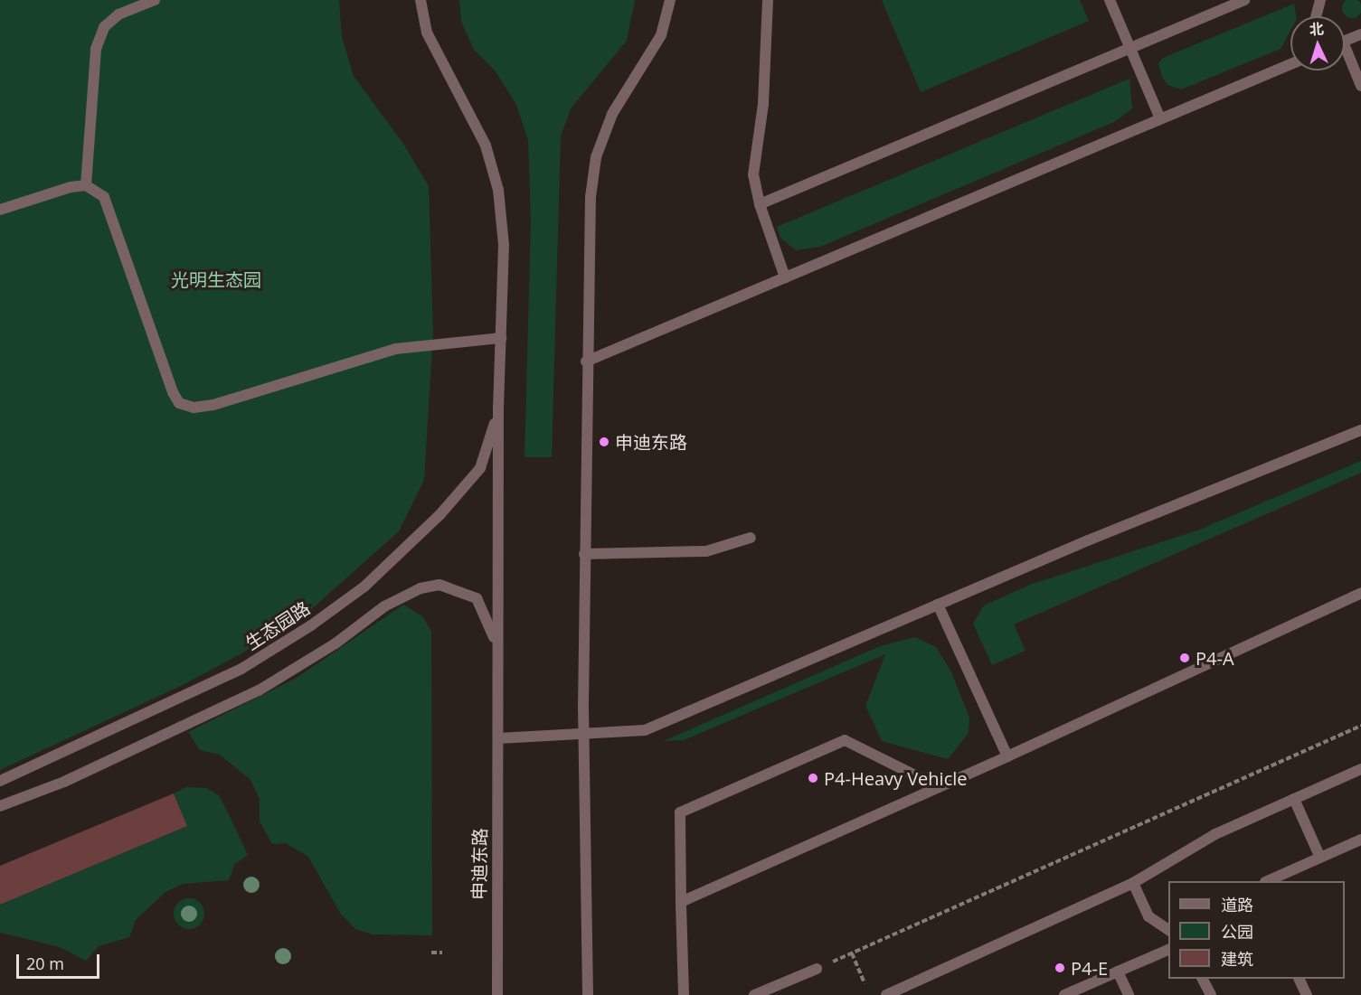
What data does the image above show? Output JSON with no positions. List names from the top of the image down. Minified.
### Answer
{"streets":{"street":["生态园路","申迪东路"]},"crossings":[["生态园路","申迪东路"]],"parks":["光明生态园"],"places":["申迪东路","P4-A","P4-Heavy Vehicle","P4-E"],"legend":["道路","公园","建筑"],"scale_bar":"20 m","north":"top"}
